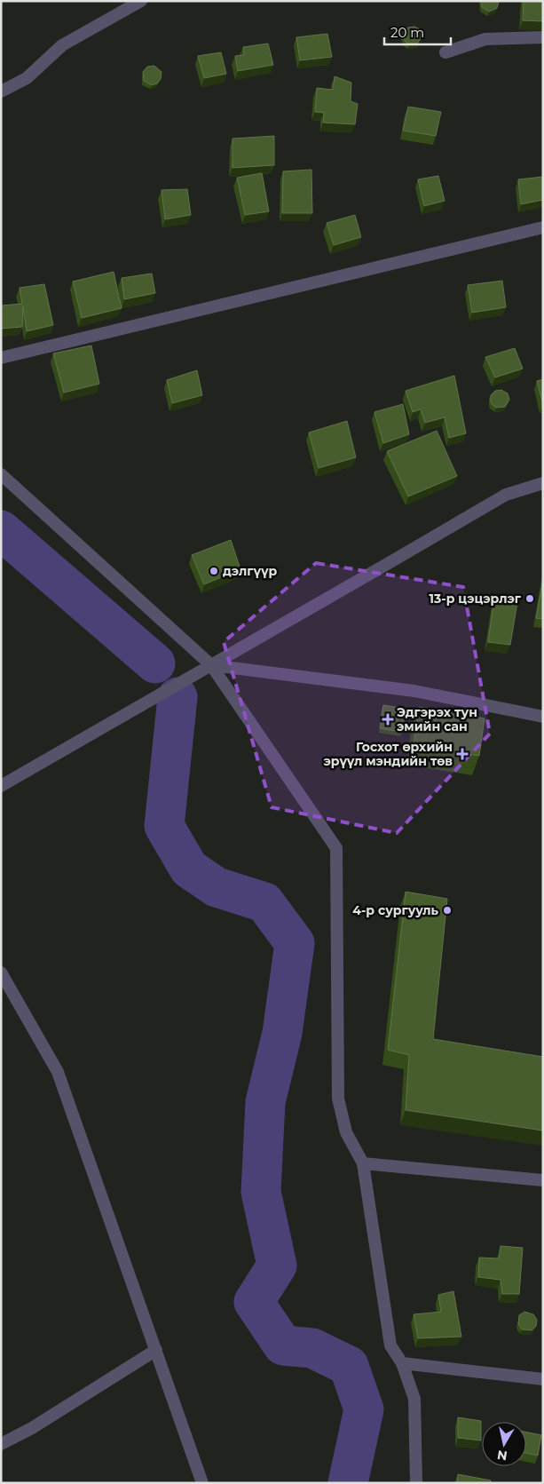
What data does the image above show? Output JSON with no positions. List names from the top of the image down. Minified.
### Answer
{"places":{"other":["дэлгүүр","13-р цэцэрлэг","4-р сургууль"],"health":["Эдгэрэх тун эмийн сан","Госхот өрхийн эрүүл мэндийн төв"]},"scale_bar":"20 m","north":"bottom"}
